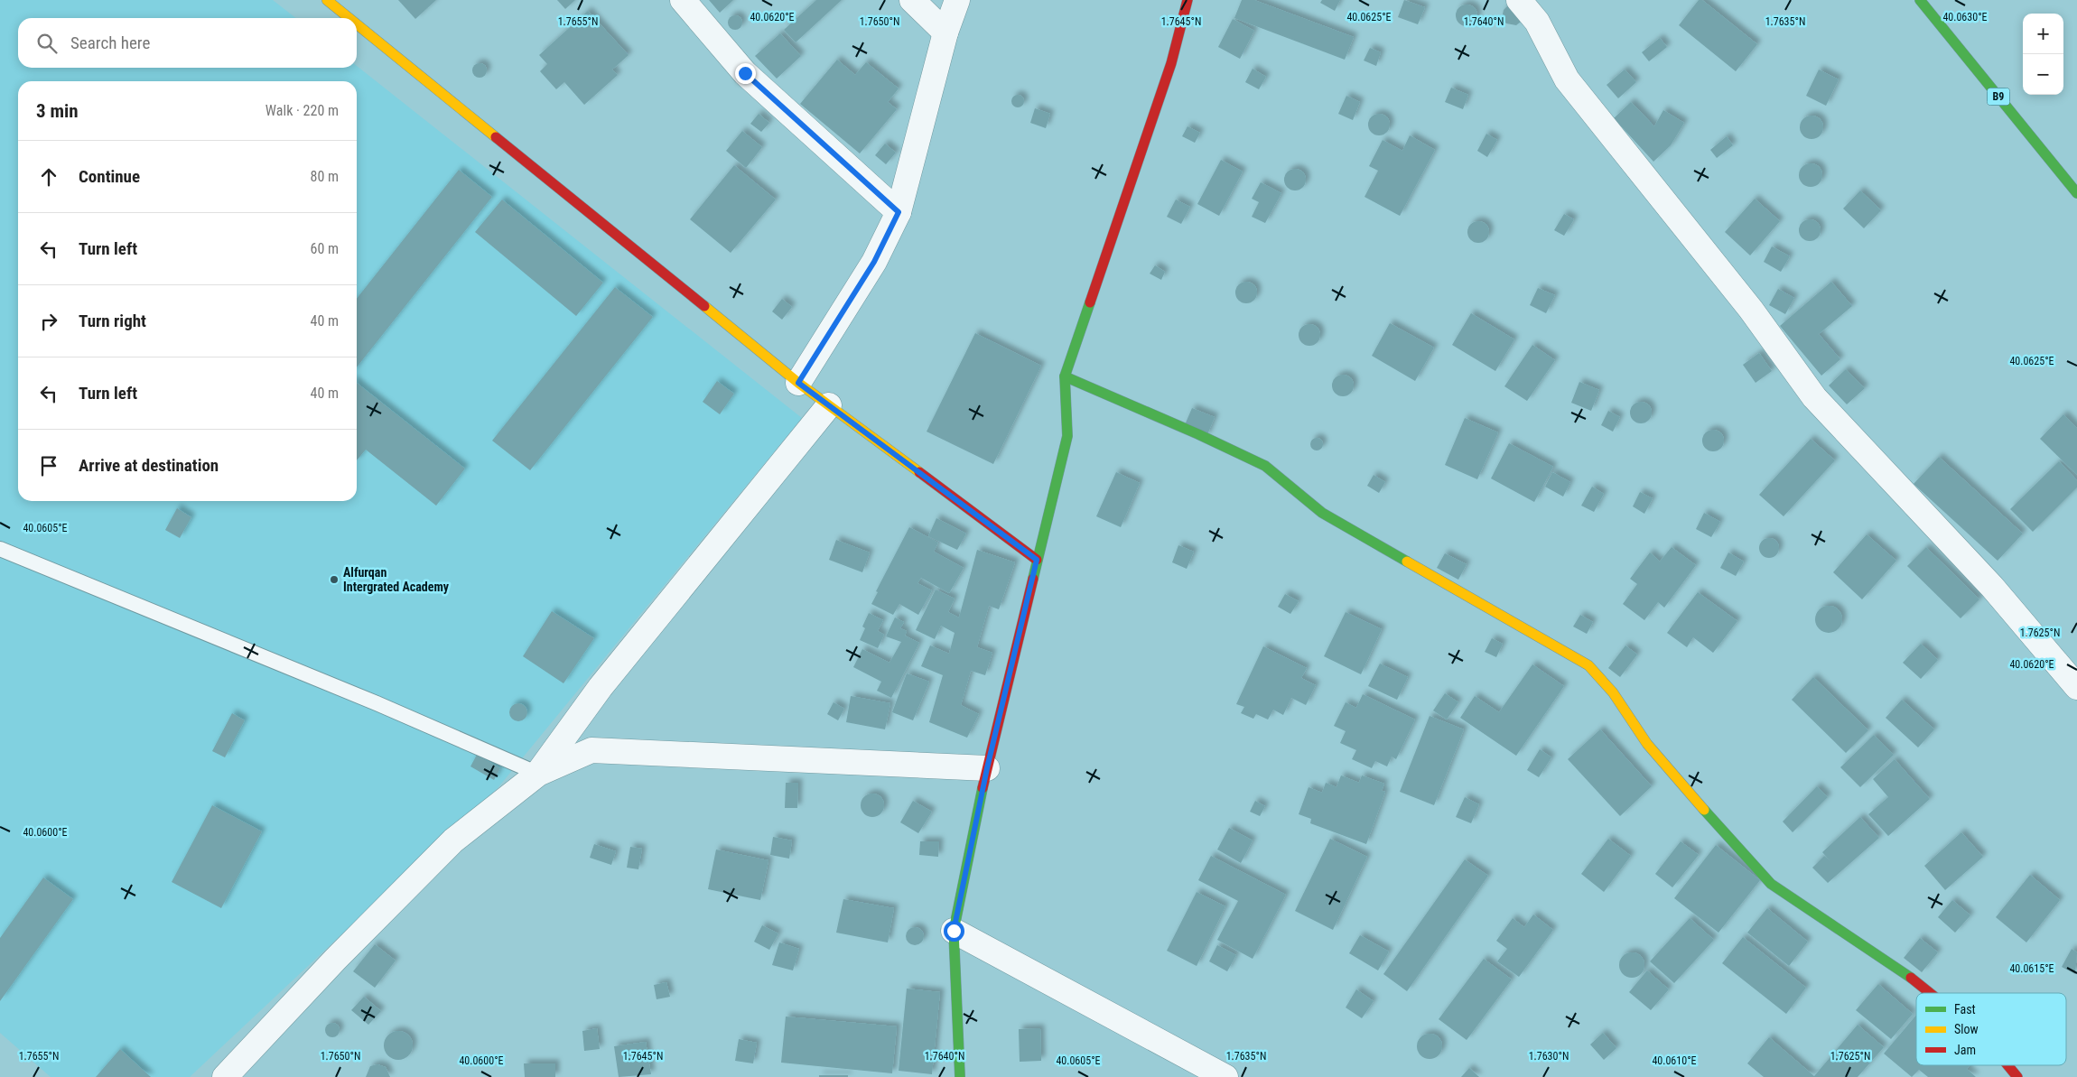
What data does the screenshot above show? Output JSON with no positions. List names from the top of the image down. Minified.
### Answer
{"streets":{"main road":["B9"]},"places":["Alfurqan Intergrated Academy"],"legend":["Fast","Slow","Jam"],"page":{"map_buttons":["+","−"],"search":"Search here","heading":["3 min","Walk · 220 m"],"list":[["Continue","80 m"],["Turn left","60 m"],["Turn right","40 m"],["Turn left","40 m"],"Arrive at destination"]},"coordinates":["40.0630°E","40.0620°E","40.0625°E","1.7655°N","1.7650°N","1.7645°N","1.7640°N","1.7635°N","40.0605°E","1.7625°N","40.0600°E","40.0615°E","1.7630°N","40.0610°E"]}
